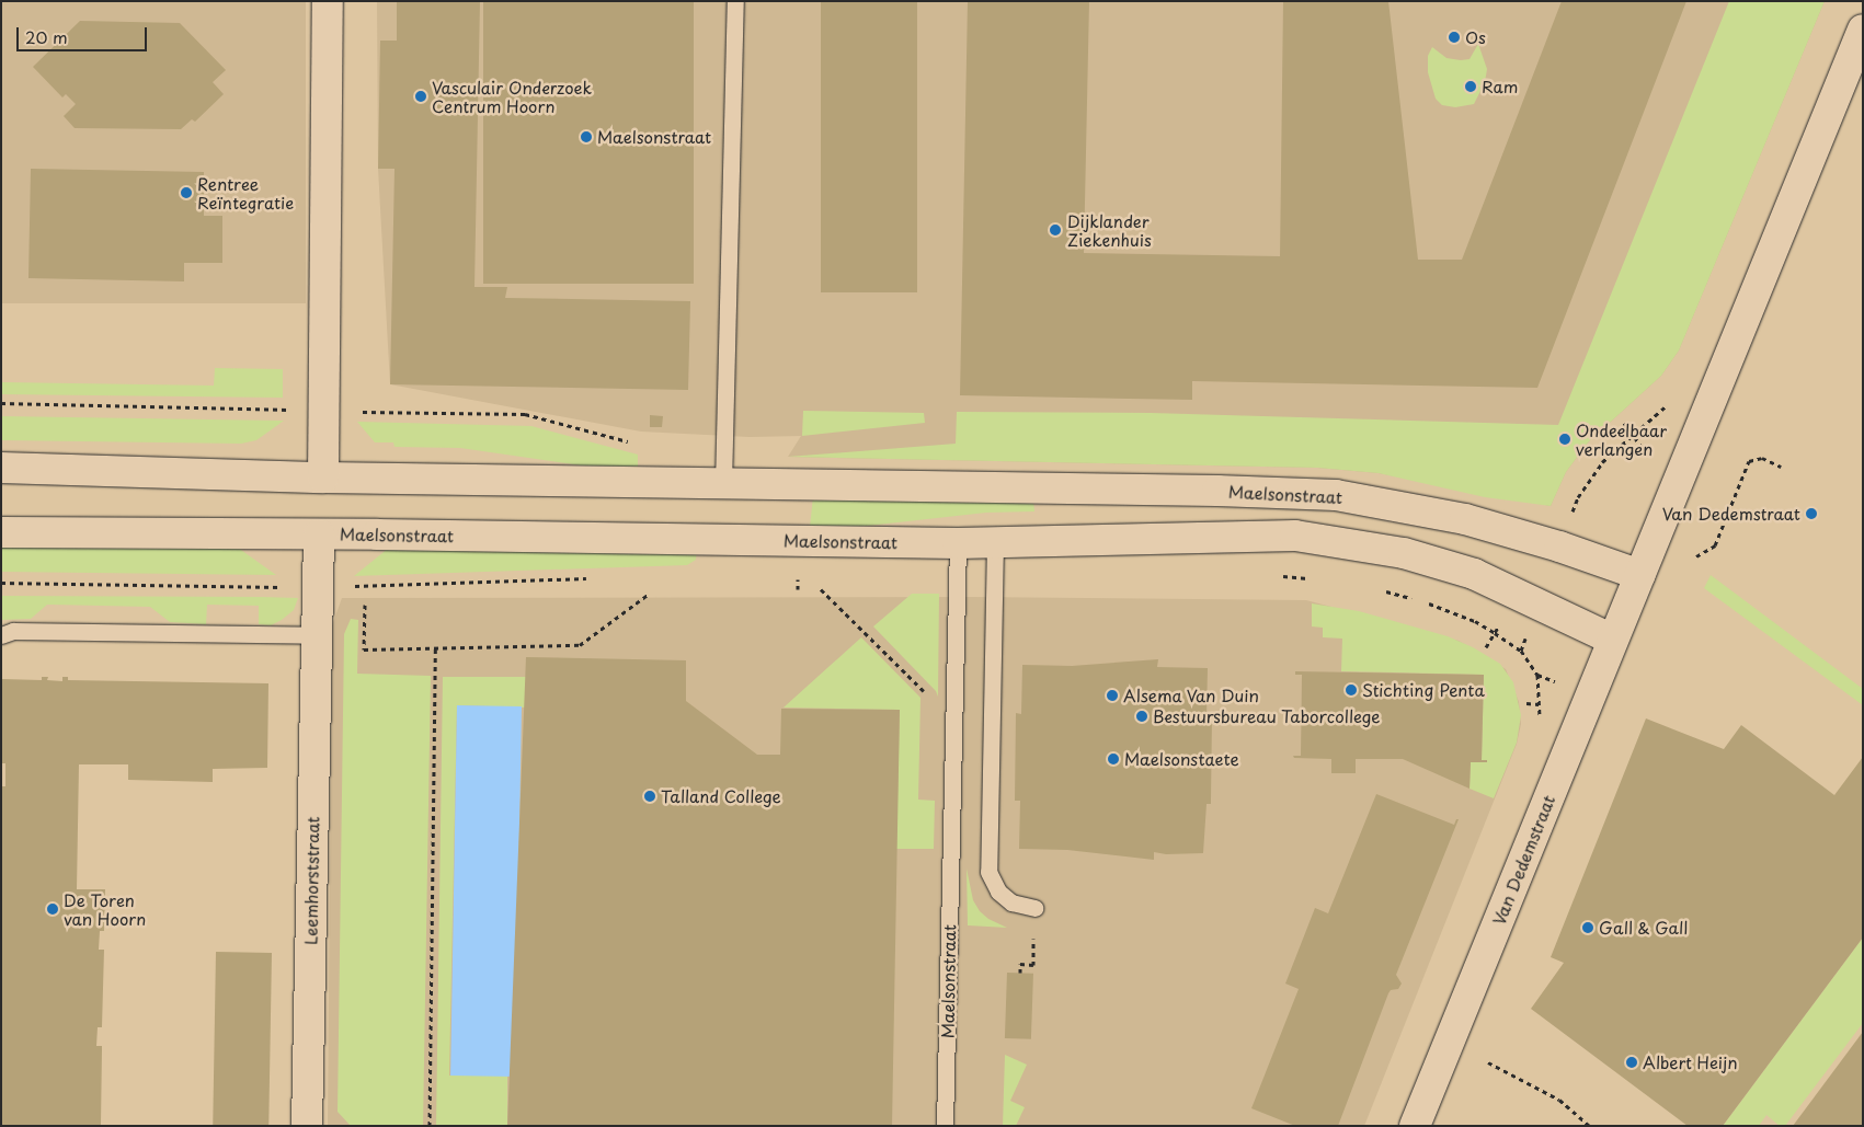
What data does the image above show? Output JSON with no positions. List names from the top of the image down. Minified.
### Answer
{"streets":{"street":["Maelsonstraat","Van Dedemstraat","Leemhorststraat"]},"crossings":[["Maelsonstraat","Van Dedemstraat"],["Maelsonstraat","Leemhorststraat"]],"places":["Os","Ram","Vasculair Onderzoek Centrum Hoorn","Maelsonstraat","Rentree Reïntegratie","Dijklander Ziekenhuis","Ondeelbaar verlangen","Van Dedemstraat","Stichting Penta","Alsema Van Duin","Bestuursbureau Taborcollege","Maelsonstaete","Talland College","De Toren van Hoorn","Gall & Gall","Albert Heijn"],"scale_bar":"20 m"}
